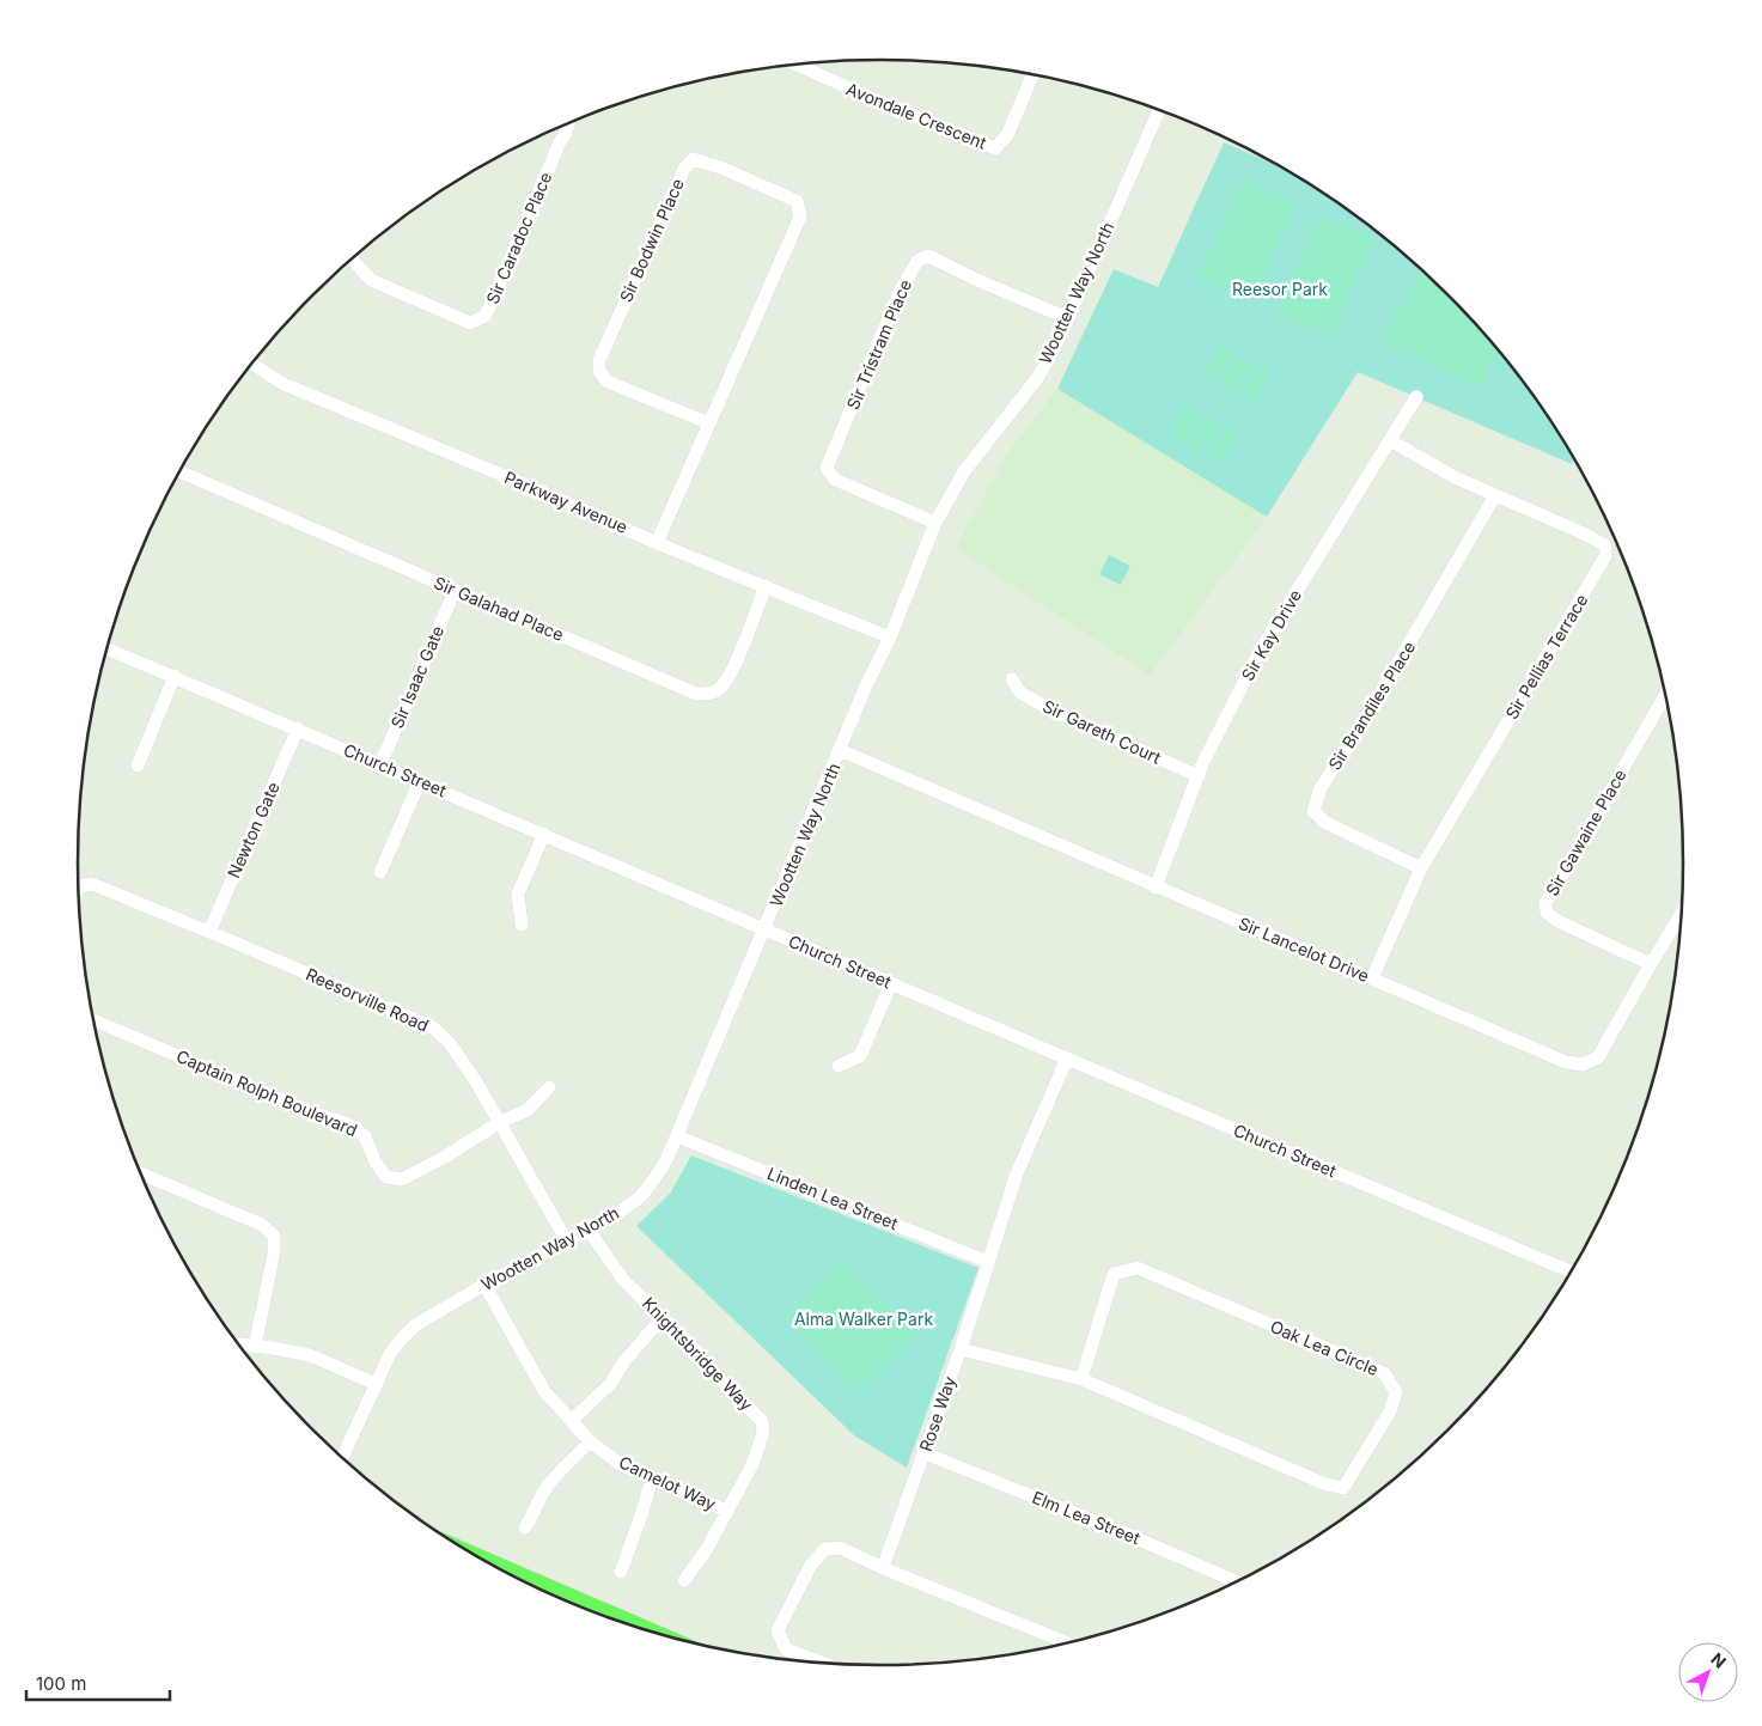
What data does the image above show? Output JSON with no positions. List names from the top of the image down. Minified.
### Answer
{"streets":{"street":["Avondale Crescent","Sir Caradoc Place","Sir Bodwin Place","Wootten Way North","Sir Tristram Place","Parkway Avenue","Sir Galahad Place","Sir Kay Drive","Sir Pellias Terrace","Sir Isaac Gate","Sir Brandiles Place","Sir Gareth Court","Church Street","Newton Gate","Sir Gawaine Place","Sir Lancelot Drive","Reesorville Road","Captain Rolph Boulevard","Linden Lea Street","Oak Lea Circle","Knightsbridge Way","Rose Way","Camelot Way","Elm Lea Street"]},"crossings":[["Sir Bodwin Place","Parkway Avenue"],["Wootten Way North","Sir Tristram Place"],["Wootten Way North","Parkway Avenue"],["Wootten Way North","Church Street"],["Wootten Way North","Sir Lancelot Drive"],["Wootten Way North","Reesorville Road"],["Wootten Way North","Linden Lea Street"],["Wootten Way North","Knightsbridge Way"],["Wootten Way North","Camelot Way"],["Parkway Avenue","Sir Galahad Place"],["Sir Galahad Place","Sir Isaac Gate"],["Sir Kay Drive","Sir Pellias Terrace"],["Sir Kay Drive","Sir Gareth Court"],["Sir Kay Drive","Sir Lancelot Drive"],["Sir Pellias Terrace","Sir Brandiles Place"],["Sir Pellias Terrace","Sir Lancelot Drive"],["Sir Isaac Gate","Church Street"],["Church Street","Newton Gate"],["Church Street","Rose Way"],["Newton Gate","Reesorville Road"],["Sir Gawaine Place","Sir Lancelot Drive"],["Reesorville Road","Captain Rolph Boulevard"],["Linden Lea Street","Rose Way"],["Oak Lea Circle","Rose Way"],["Knightsbridge Way","Camelot Way"],["Rose Way","Elm Lea Street"]],"parks":["Reesor Park","Alma Walker Park"],"scale_bar":"100 m","north":"top right"}
